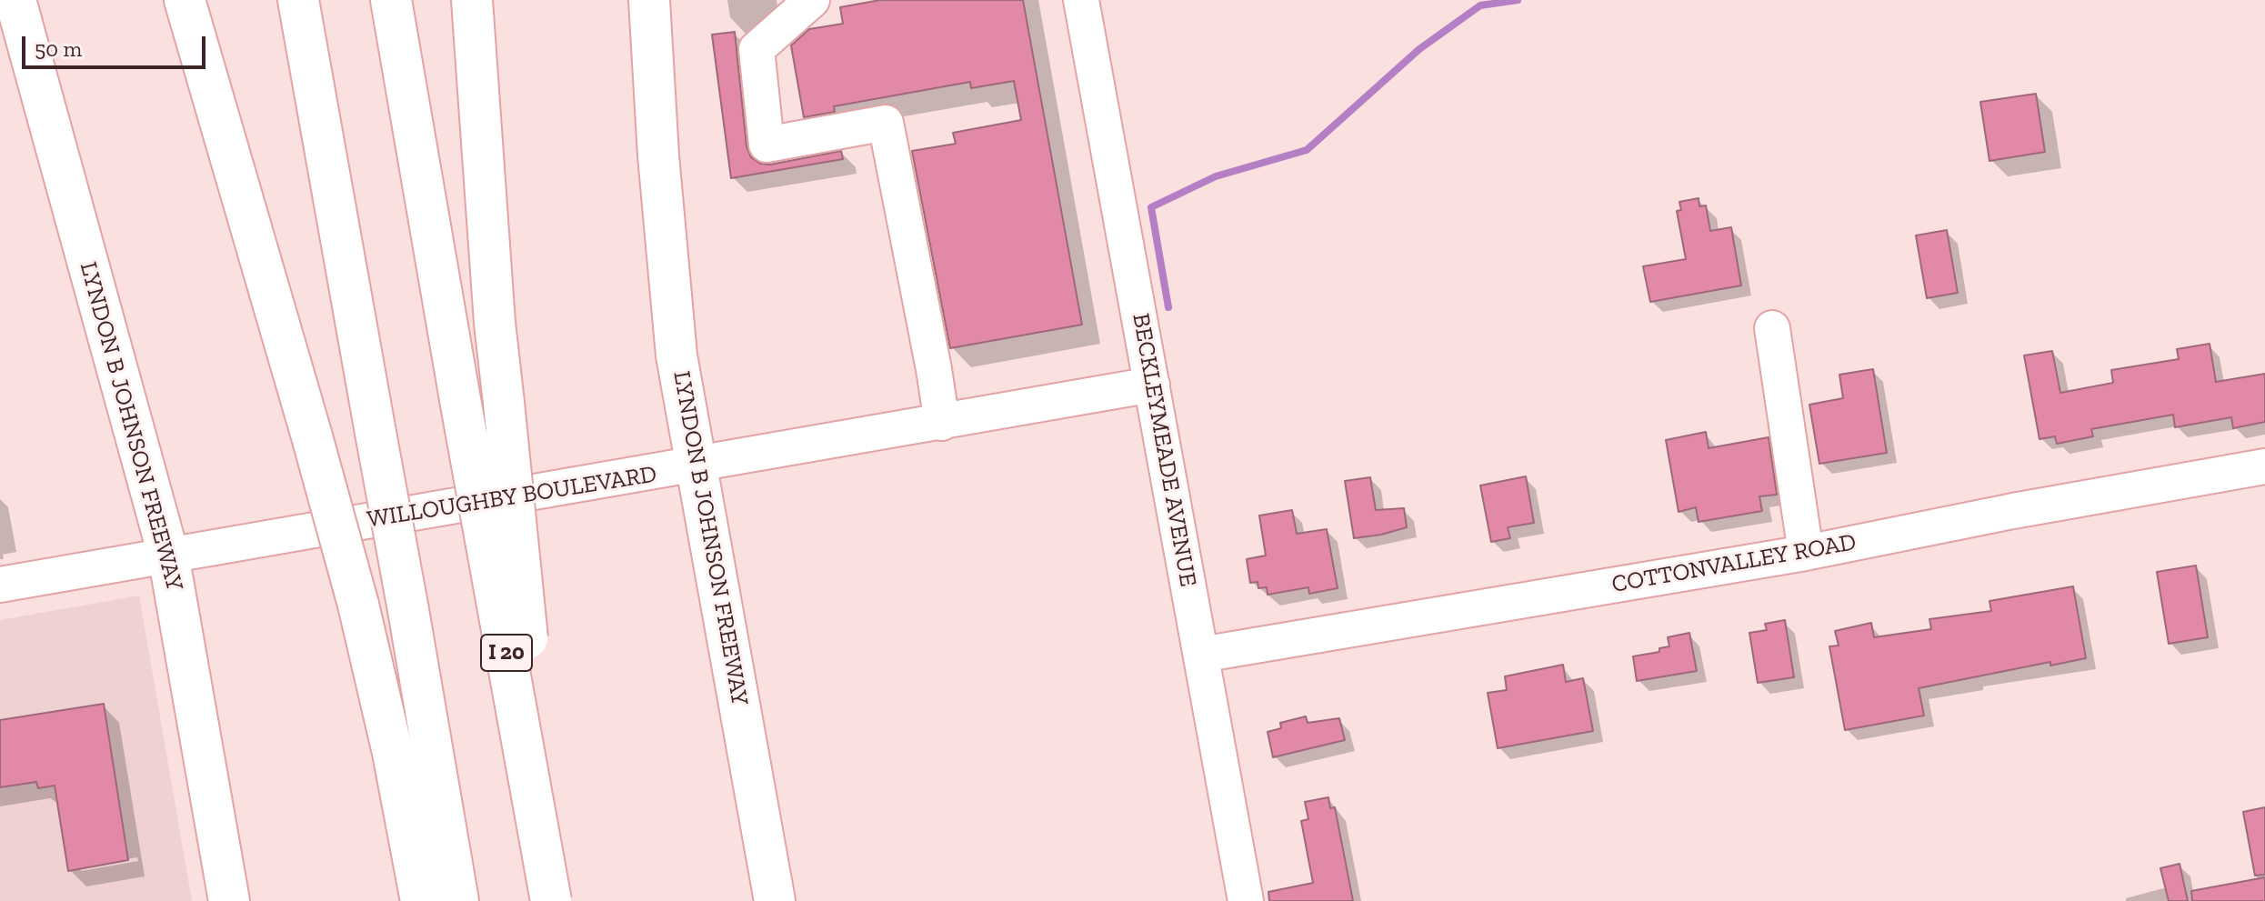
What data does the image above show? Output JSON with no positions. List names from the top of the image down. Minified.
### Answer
{"streets":{"main road":["LYNDON B JOHNSON FREEWAY","I 20"],"street":["BECKLEYMEADE AVENUE","WILLOUGHBY BOULEVARD","COTTONVALLEY ROAD"]},"crossings":[["LYNDON B JOHNSON FREEWAY","WILLOUGHBY BOULEVARD"],["BECKLEYMEADE AVENUE","WILLOUGHBY BOULEVARD"],["BECKLEYMEADE AVENUE","COTTONVALLEY ROAD"]],"scale_bar":"50 m"}
